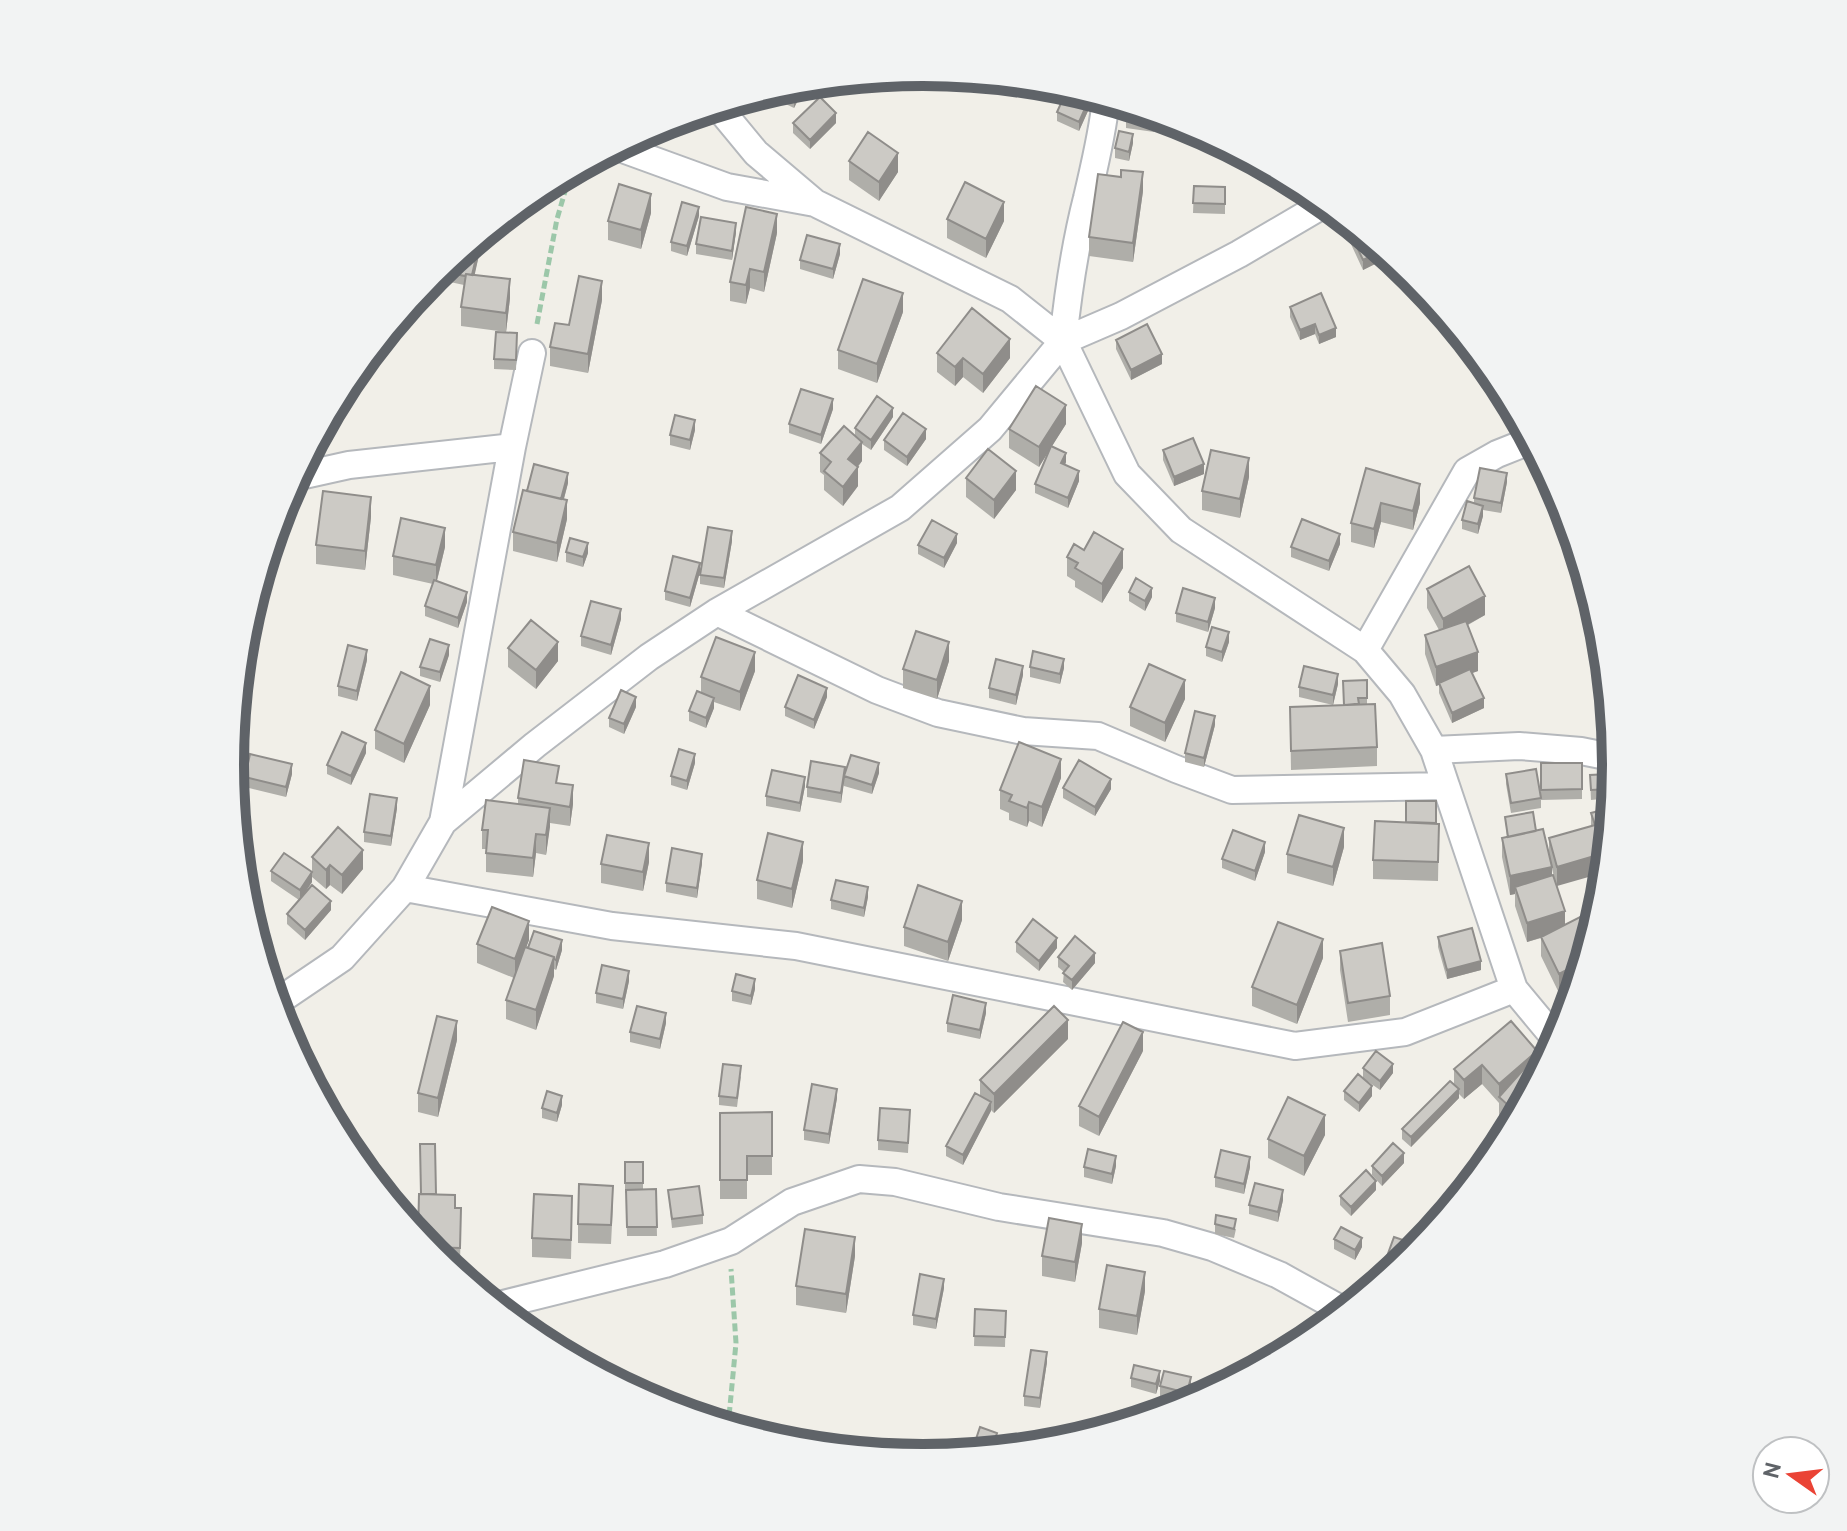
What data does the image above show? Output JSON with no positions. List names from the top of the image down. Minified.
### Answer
{"north":"left"}
